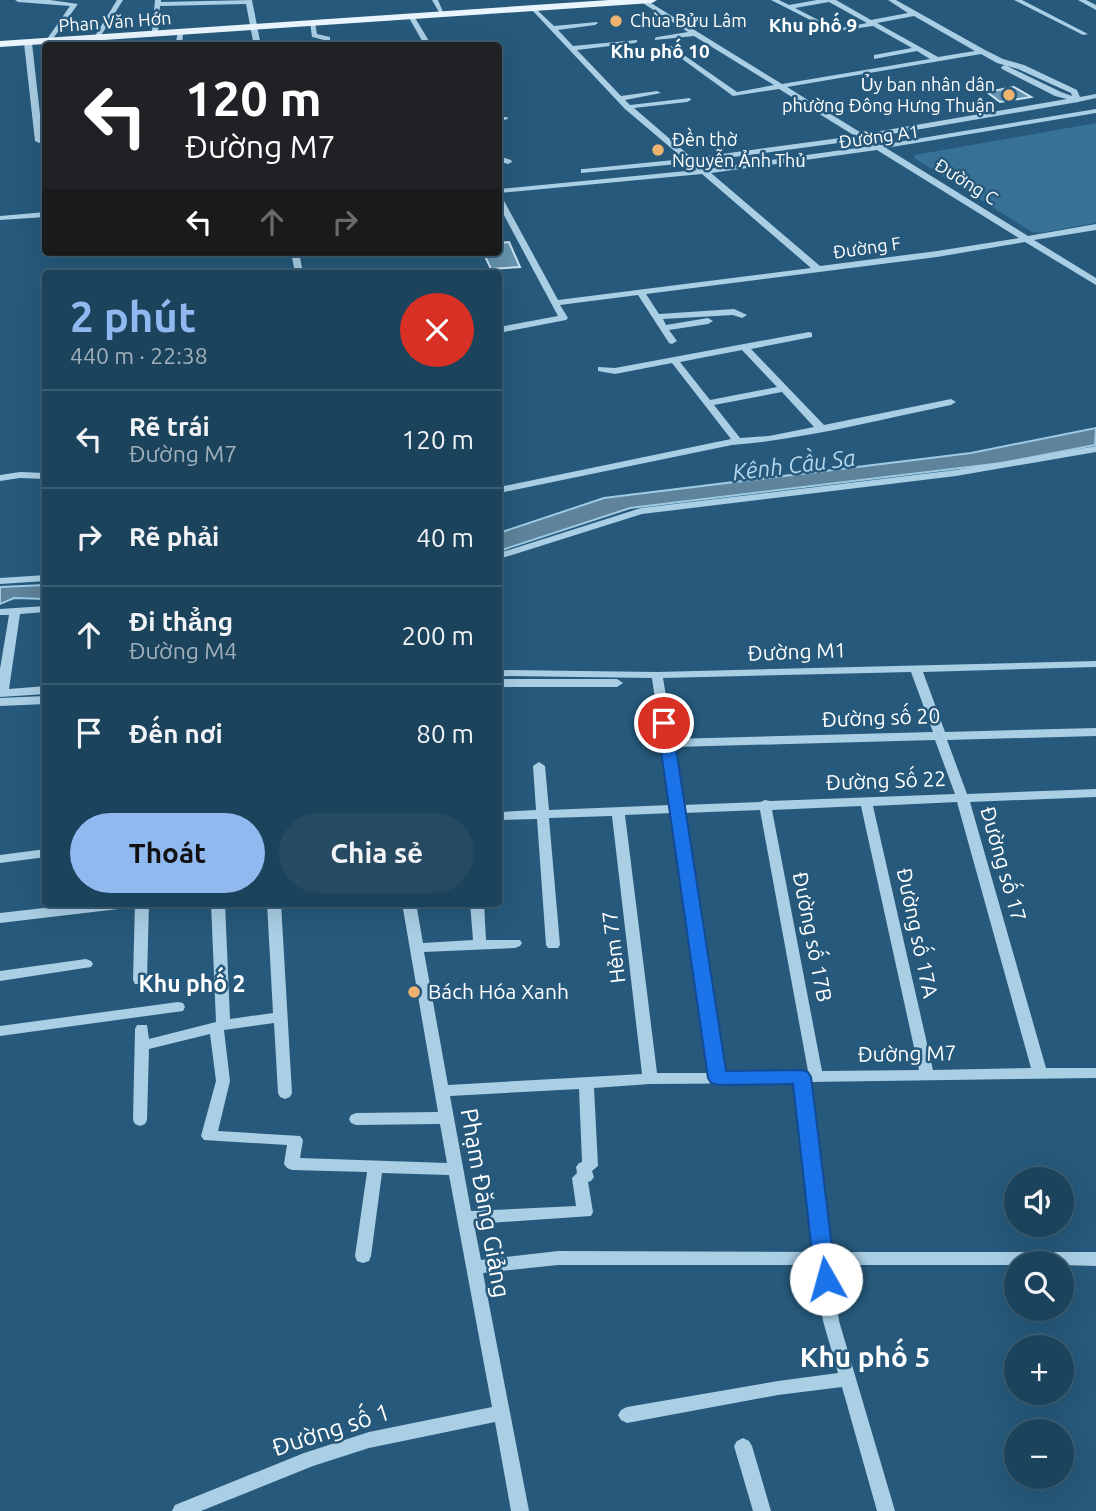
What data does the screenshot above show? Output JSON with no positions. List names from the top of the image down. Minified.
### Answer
{"streets":{"main road":["Phan Văn Hớn"],"street":["Đường A1","Đường C","Đường F","Đường M1","Đường số 20","Đường Số 22","Đường số 17","Đường số 17A","Đường số 17B","Hẻm 77","Đường M7","Phạm Đăng Giảng","Đường số 1"]},"crossings":[["Phan Văn Hớn","Đường C"],["Đường A1","Đường C"],["Đường C","Đường F"],["Đường M1","Đường số 17"],["Đường số 20","Đường số 17"],["Đường Số 22","Đường số 17"],["Đường Số 22","Đường số 17A"],["Đường Số 22","Đường số 17B"],["Đường Số 22","Hẻm 77"],["Đường số 17","Đường M7"],["Đường số 17A","Đường M7"],["Đường số 17B","Đường M7"],["Hẻm 77","Đường M7"],["Đường M7","Phạm Đăng Giảng"],["Phạm Đăng Giảng","Đường số 1"]],"districts":["Khu phố 9","Khu phố 10","Khu phố 2","Khu phố 5"],"water":["Kênh Cầu Sa"],"places":["Chùa Bửu Lâm","Ủy ban nhân dân phường Đông Hưng Thuận","Đền thờ Nguyễn Ảnh Thủ","Bách Hóa Xanh"],"page":{"turn":["120 m","Đường M7"],"heading":["2 phút","440 m · 22:38"],"list":[{"name":"Rẽ trái","note":"Đường M7","value":"120 m"},{"name":"Rẽ phải","value":"40 m"},{"name":"Đi thẳng","note":"Đường M4","value":"200 m"},{"name":"Đến nơi","value":"80 m"}],"buttons":["Thoát","Chia sẻ"],"map_buttons":["+","−"]}}
